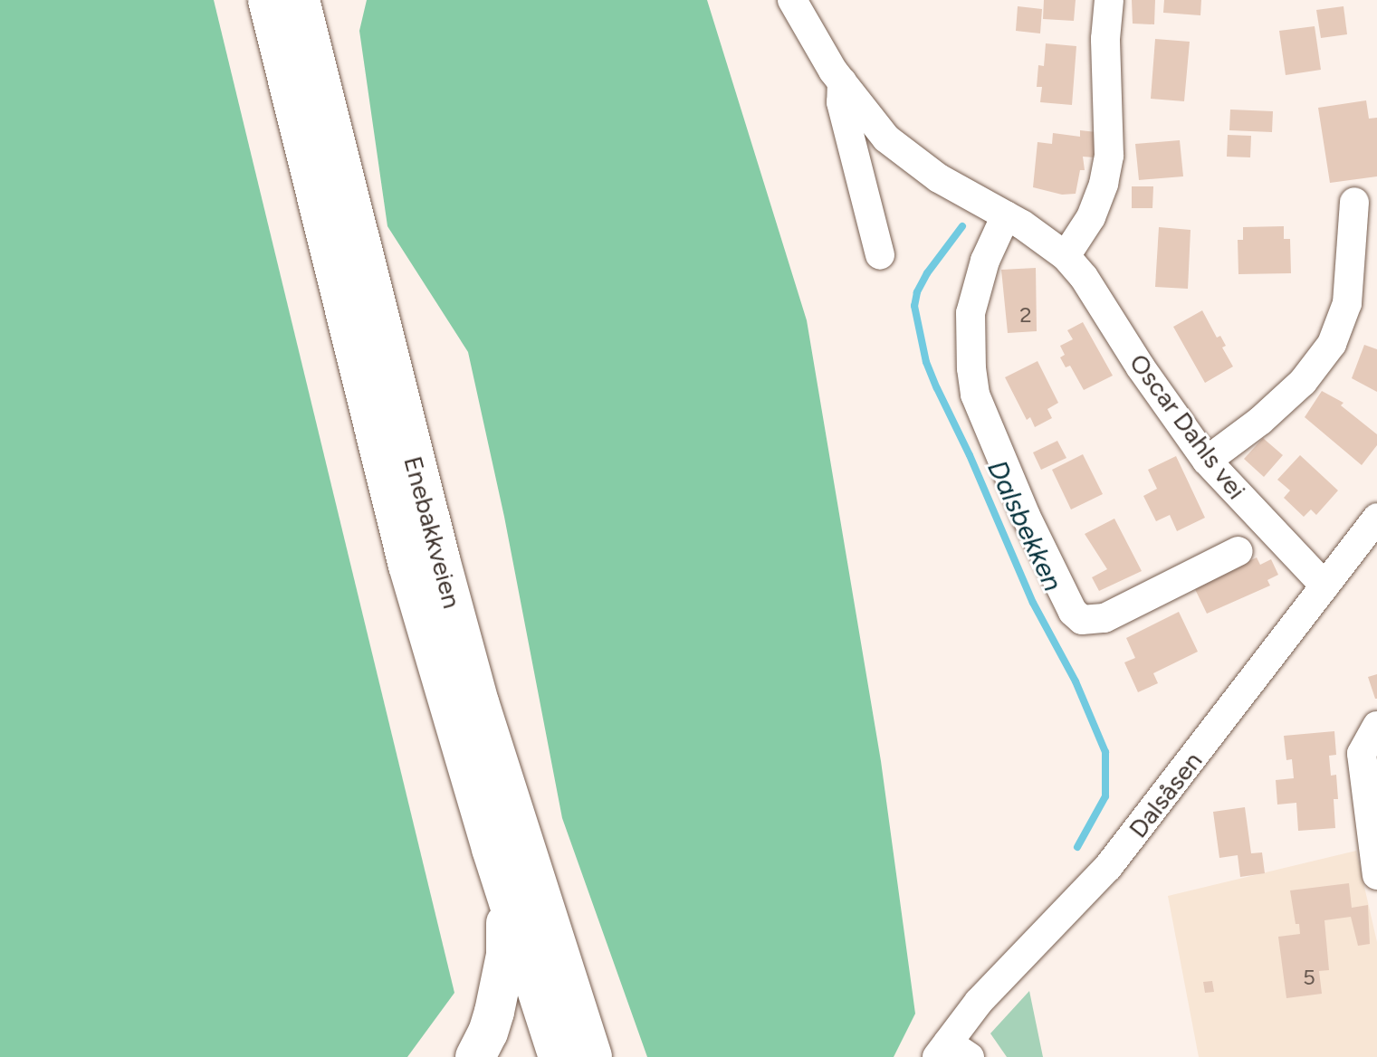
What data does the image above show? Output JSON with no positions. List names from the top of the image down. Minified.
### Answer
{"streets":{"highway":["Enebakkveien"],"street":["Oscar Dahls vei","Dalsåsen"]},"crossings":[["Oscar Dahls vei","Dalsåsen"]],"water":["Dalsbekken"],"house_numbers":["2","5"]}
